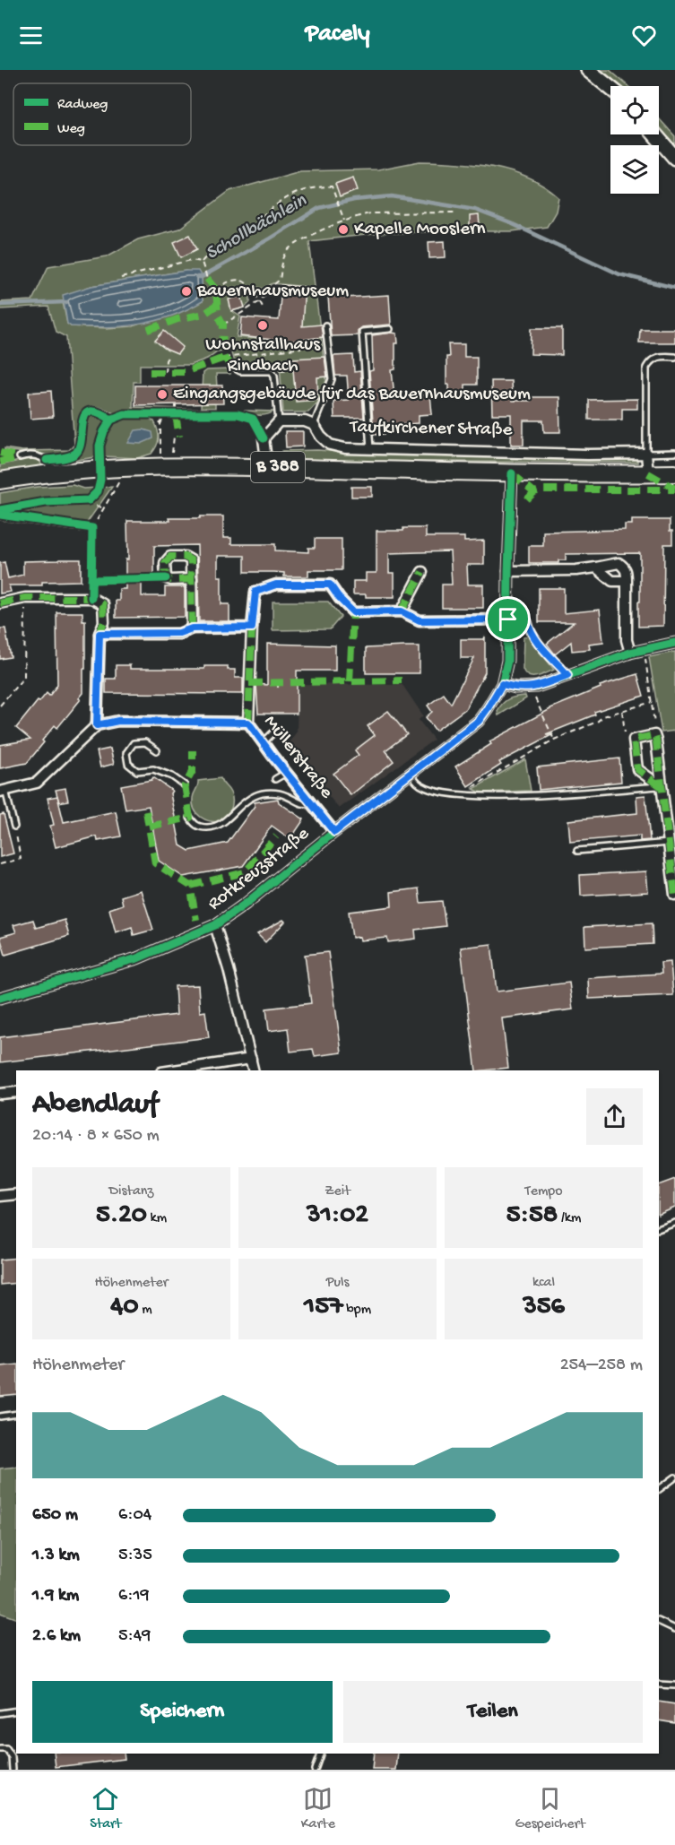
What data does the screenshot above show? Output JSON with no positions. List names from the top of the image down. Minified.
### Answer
{"streets":{"main road":["B 388"],"street":["Taufkirchener Straße","Müllerstraße","Rotkreuzstraße"]},"crossings":[["B 388","Rotkreuzstraße"],["Müllerstraße","Rotkreuzstraße"]],"water":["Schollbächlein"],"places":["Kapelle Mooslern","Bauernhausmuseum","Wohnstallhaus Rindbach","Eingangsgebäude für das Bauernhausmuseum"],"legend":["Radweg","Weg"],"page":{"header":"Pacely","heading":["Abendlauf","20:14 · 8 × 650 m"],"stats":[["Distanz","5.20 km"],["Zeit","31:02"],["Tempo","5:58 /km"],["Höhenmeter","40 m"],["Puls","157 bpm"],["kcal","356"]],"chart":["Höhenmeter","254–258 m"],"list":[{"name":"650 m","note":"6:04"},{"name":"1.3 km","note":"5:35"},{"name":"1.9 km","note":"6:19"},{"name":"2.6 km","note":"5:49"}],"buttons":["Speichern","Teilen"],"tabs":["Start","Karte","Gespeichert"]}}
